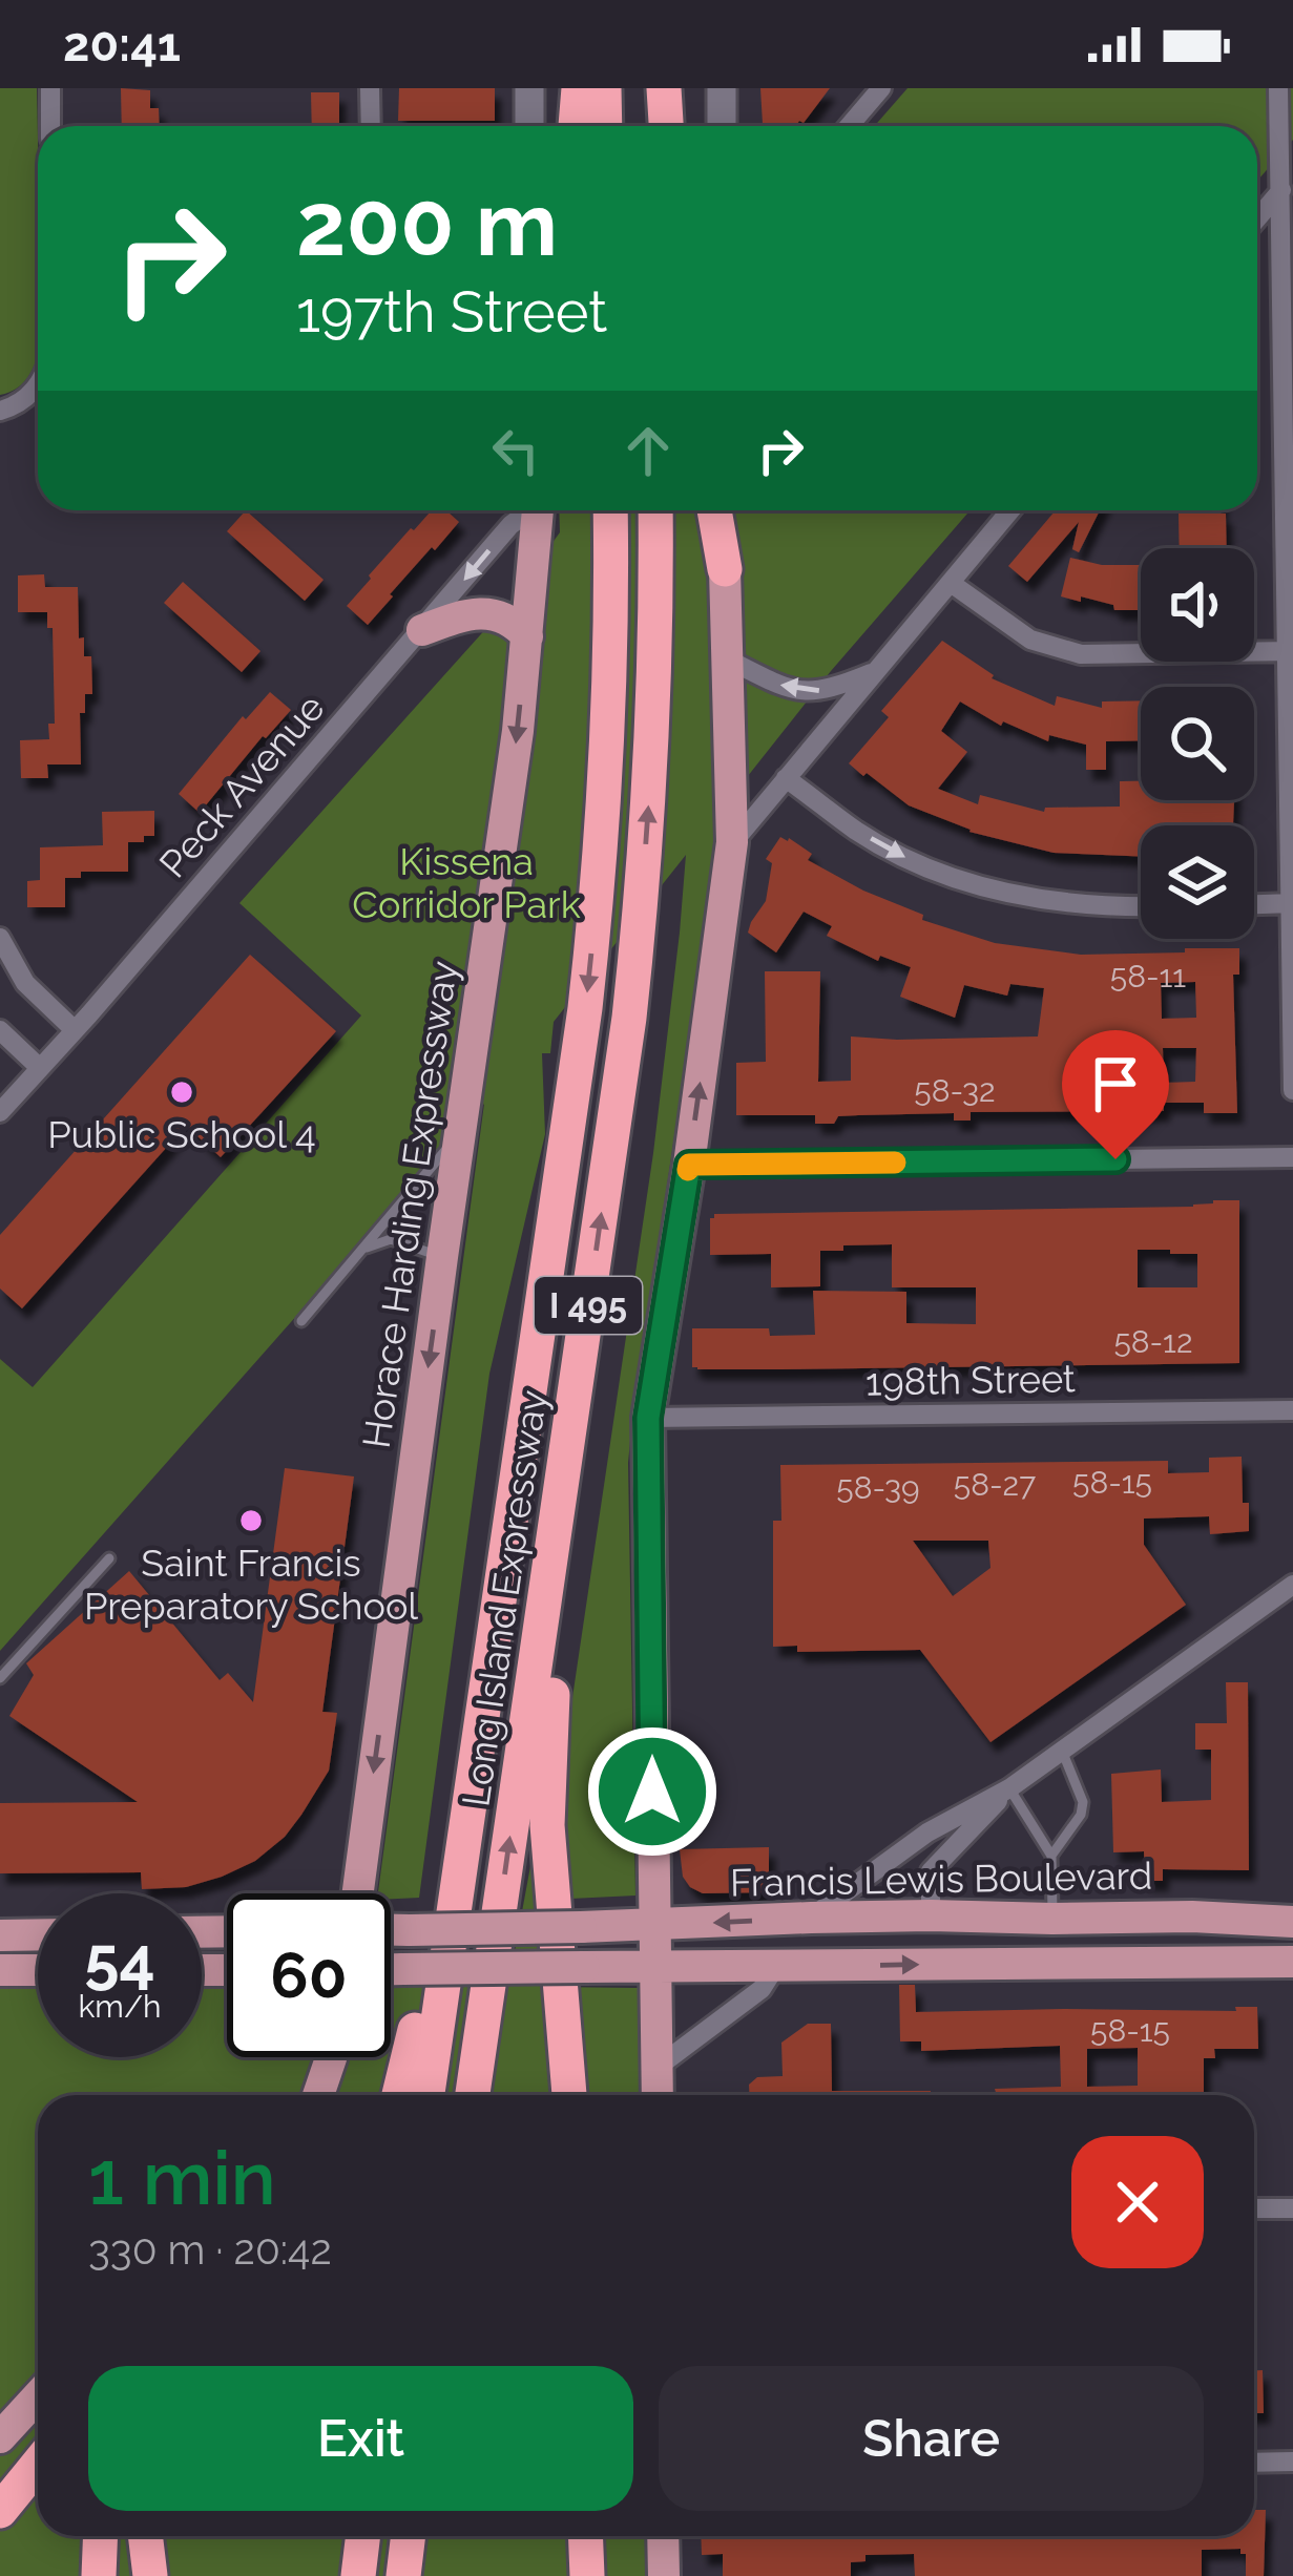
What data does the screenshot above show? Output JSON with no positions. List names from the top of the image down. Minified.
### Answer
{"streets":{"highway":["I 495","Long Island Expressway"],"main road":["Horace Harding Expressway","Francis Lewis Boulevard"],"street":["Peck Avenue","198th Street"]},"parks":["Kissena Corridor Park"],"places":["Public School 4","Saint Francis Preparatory School"],"house_numbers":["58-11","58-32","58-12","58-15","58-27","58-39","58-15"],"page":{"status":"20:41","turn":["200 m","197th Street"],"speed":"54 km/h","limit":"60","heading":["1 min","330 m · 20:42"],"buttons":["Exit","Share"]}}
